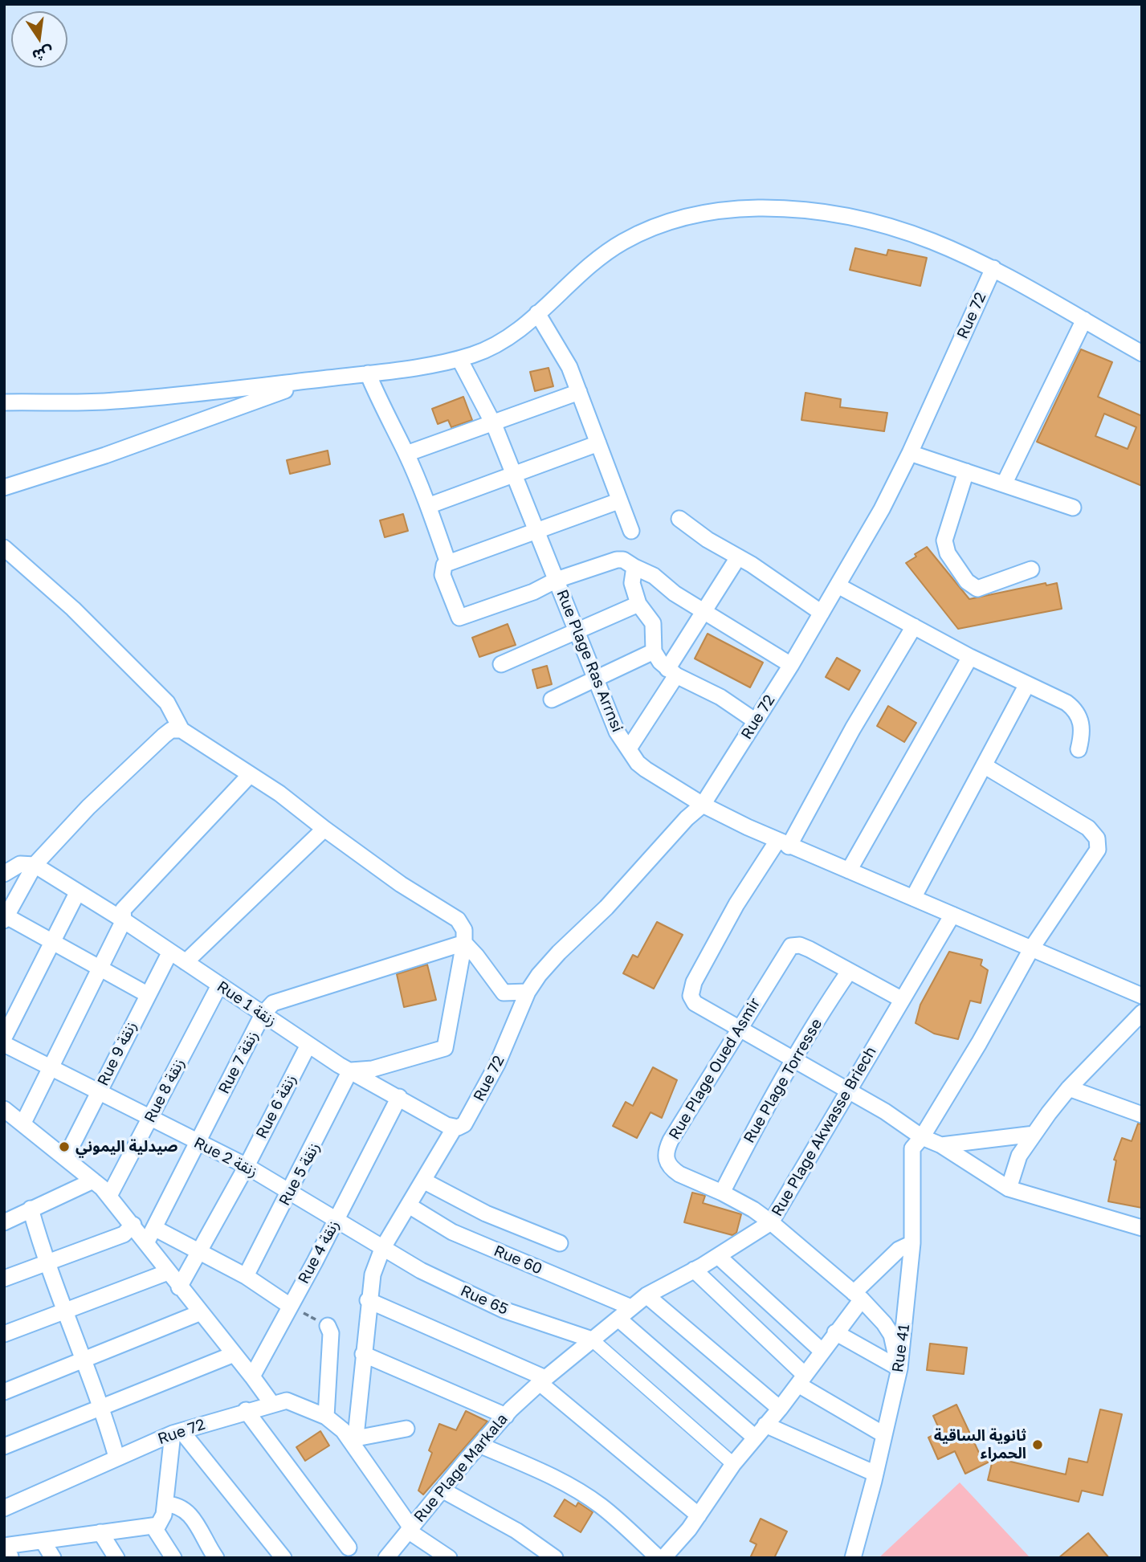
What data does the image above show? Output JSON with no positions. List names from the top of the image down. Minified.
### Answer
{"streets":{"street":["Rue 72","Rue Plage Ras Arrnsi","Rue 1 زنقة","Rue 9 زنقة","Rue 7 زنقة","Rue Plage Oued Asmir","Rue Plage Torresse","Rue 8 زنقة","Rue 6 زنقة","Rue Plage Akwasse Briech","Rue 2 زنقة","Rue 5 زنقة","Rue 4 زنقة","Rue 60","Rue 65","Rue 41","Rue Plage Markala"]},"crossings":[["Rue 72","Rue Plage Ras Arrnsi"],["Rue 72","Rue 1 زنقة"],["Rue 72","Rue 2 زنقة"],["Rue 72","Rue 60"],["Rue 72","Rue 65"],["Rue 72","Rue Plage Markala"],["Rue Plage Ras Arrnsi","Rue Plage Akwasse Briech"],["Rue Plage Ras Arrnsi","Rue 41"],["Rue 1 زنقة","Rue 9 زنقة"],["Rue 1 زنقة","Rue 7 زنقة"],["Rue 1 زنقة","Rue 8 زنقة"],["Rue 1 زنقة","Rue 6 زنقة"],["Rue 1 زنقة","Rue 5 زنقة"],["Rue 1 زنقة","Rue 4 زنقة"],["Rue 9 زنقة","Rue 2 زنقة"],["Rue 7 زنقة","Rue 2 زنقة"],["Rue Plage Oued Asmir","Rue Plage Torresse"],["Rue Plage Oued Asmir","Rue Plage Akwasse Briech"],["Rue 8 زنقة","Rue 2 زنقة"],["Rue 6 زنقة","Rue 2 زنقة"],["Rue Plage Akwasse Briech","Rue 60"],["Rue Plage Akwasse Briech","Rue 65"],["Rue Plage Akwasse Briech","Rue Plage Markala"],["Rue 2 زنقة","Rue 5 زنقة"],["Rue 2 زنقة","Rue 4 زنقة"],["Rue 2 زنقة","Rue 65"]],"places":["صيدلية اليموني","ثانوية الساقية الحمراء"],"north":"bottom"}
